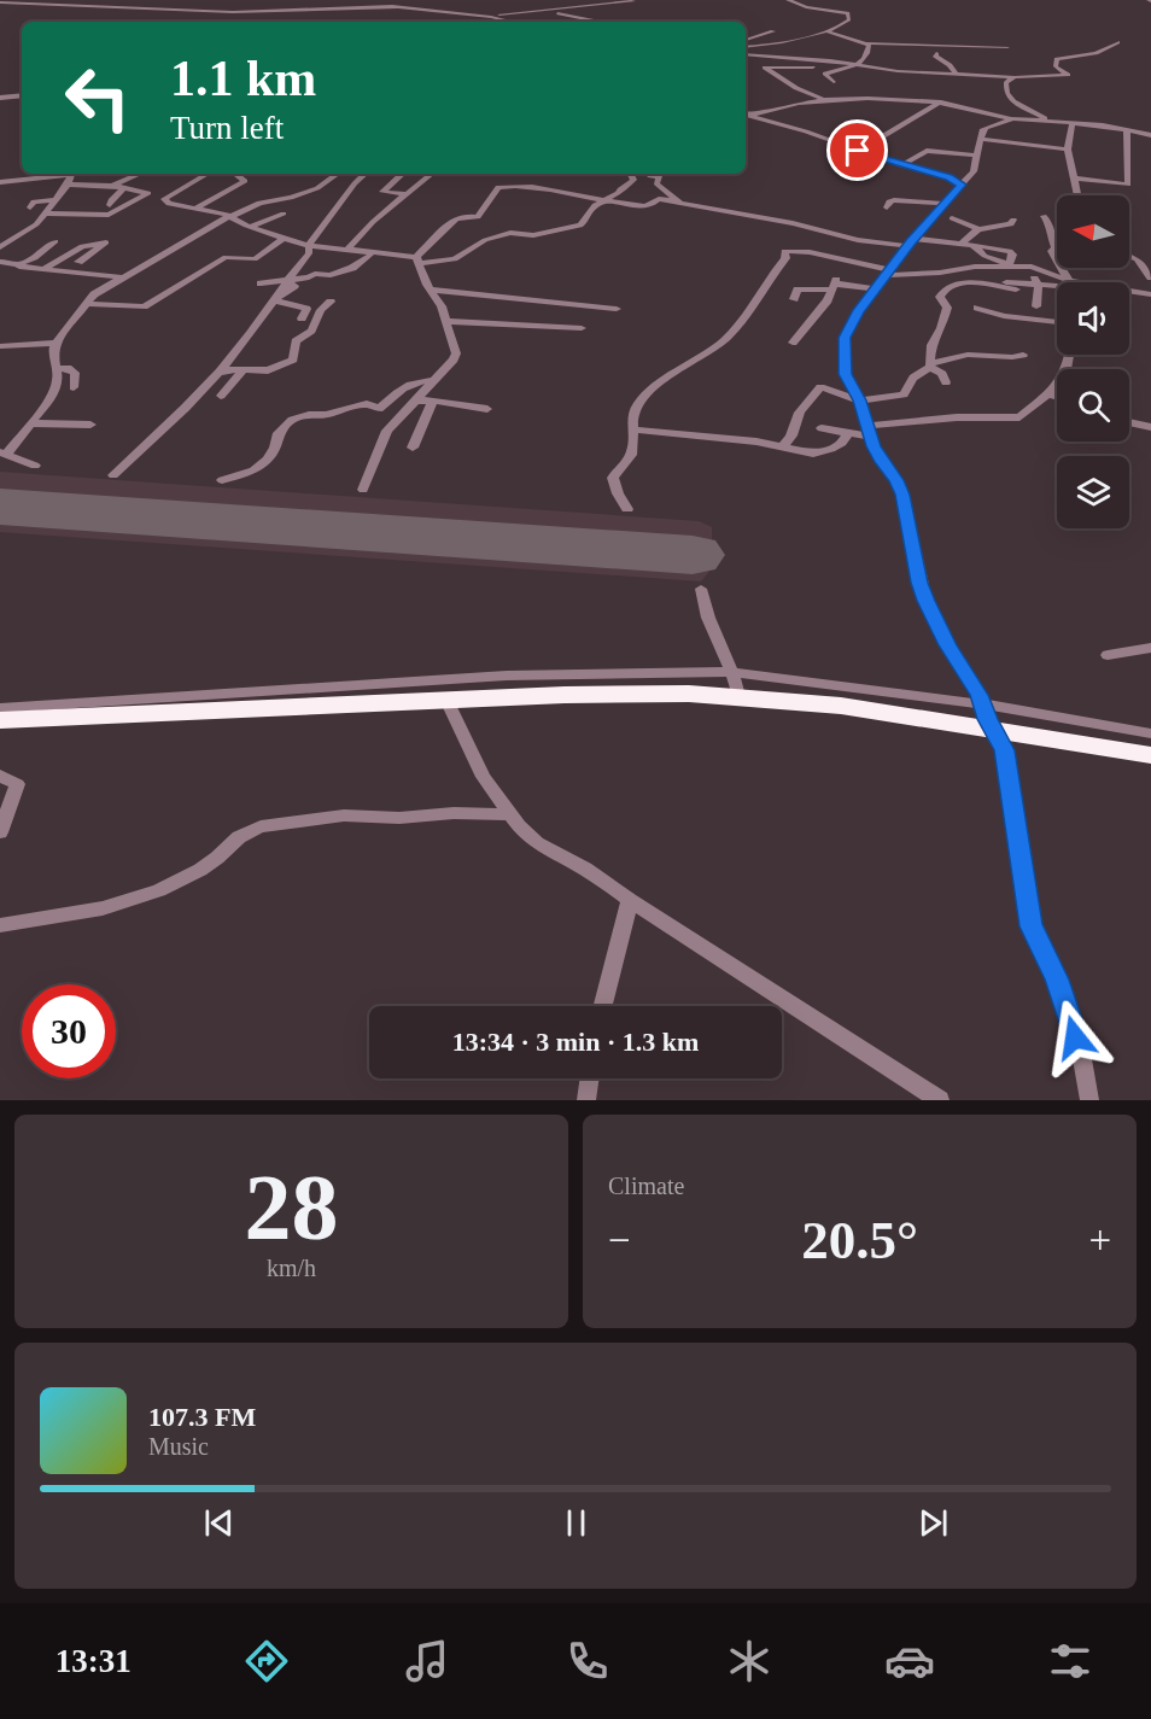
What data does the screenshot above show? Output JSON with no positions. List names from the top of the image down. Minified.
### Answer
{"north":"left","page":{"turn":["1.1 km","Turn left"],"limit":"30","trip":"13:34 · 3 min · 1.3 km","tile":[["28","km/h"],"Climate"],"heat":["−","20.5°","+"],"song":["107.3 FM","Music"],"tabs":"13:31"}}
